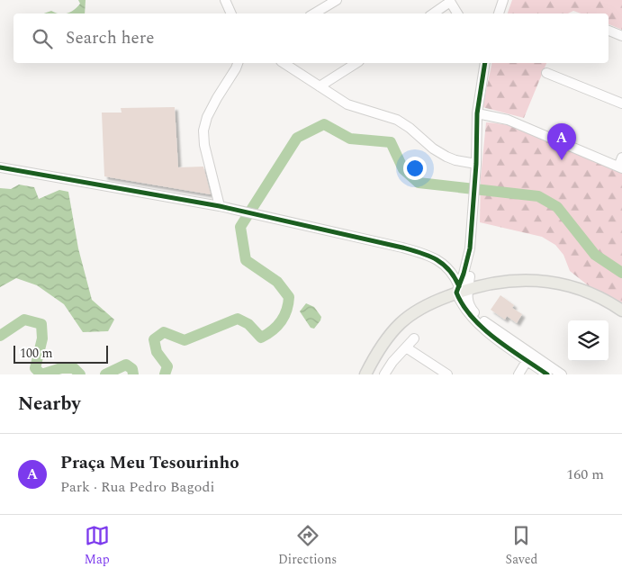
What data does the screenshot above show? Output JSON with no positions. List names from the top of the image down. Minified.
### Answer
{"scale_bar":"100 m","page":{"search":"Search here","pins":"A","scale":"100 m","heading":"Nearby","list":[{"mark":"A","name":"Praça Meu Tesourinho","note":"Park · Rua Pedro Bagodi","value":"160 m"}],"nav":["Map","Directions","Saved"]}}
